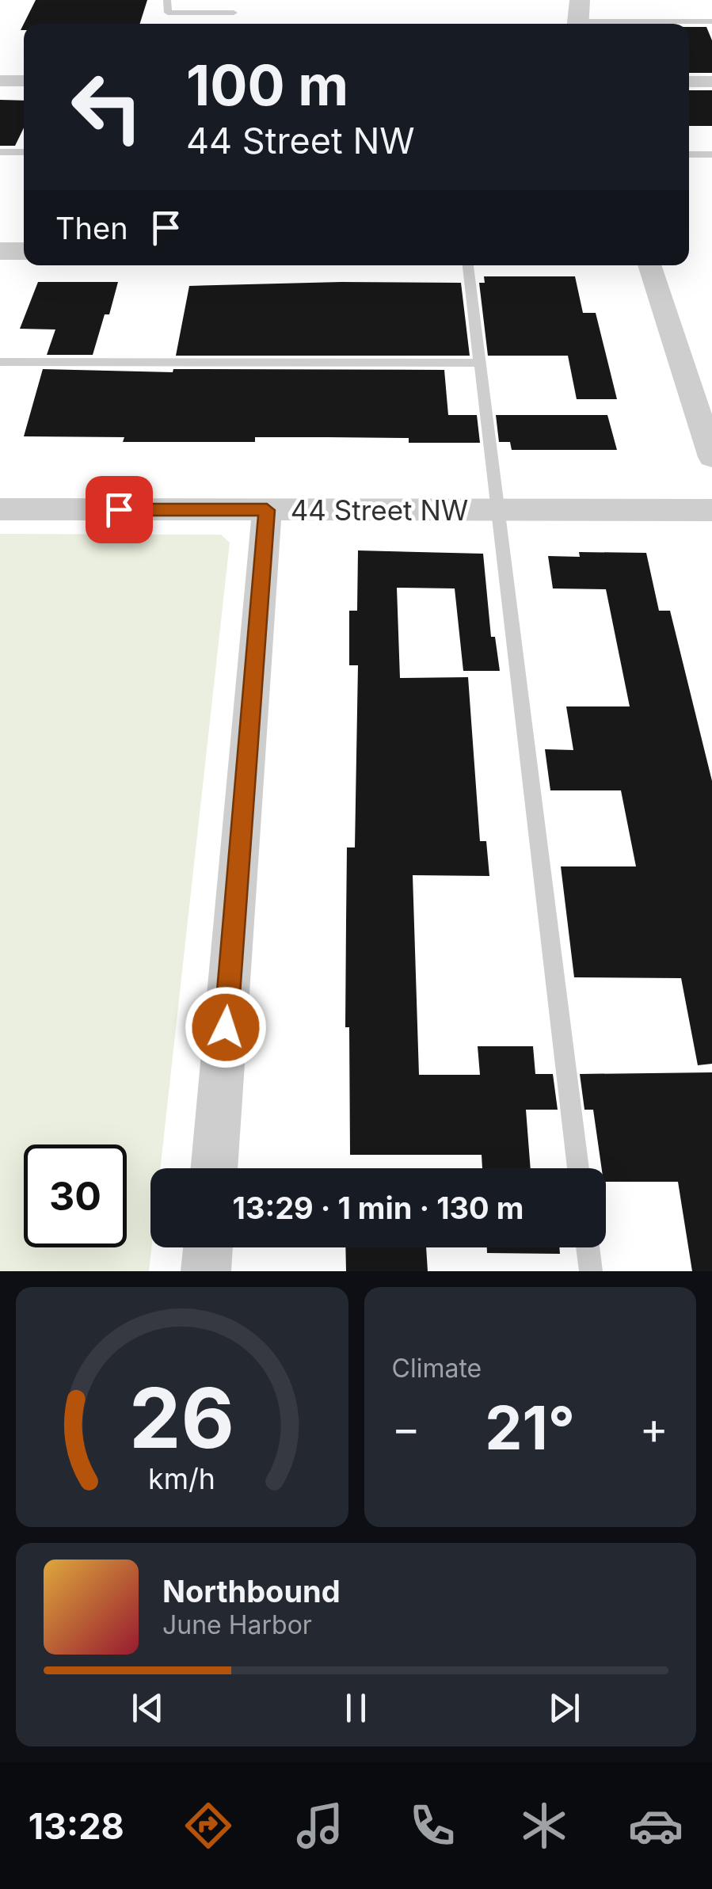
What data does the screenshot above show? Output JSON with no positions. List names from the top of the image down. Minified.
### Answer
{"streets":{"street":["44 Street NW"]},"page":{"turn":["100 m","44 Street NW"],"then":"Then","limit":"30","trip":"13:29 · 1 min · 130 m","tile":"Climate","heat":["−","21°","+"],"song":["Northbound","June Harbor"],"tabs":"13:28","gauge":["26","km/h"]}}
